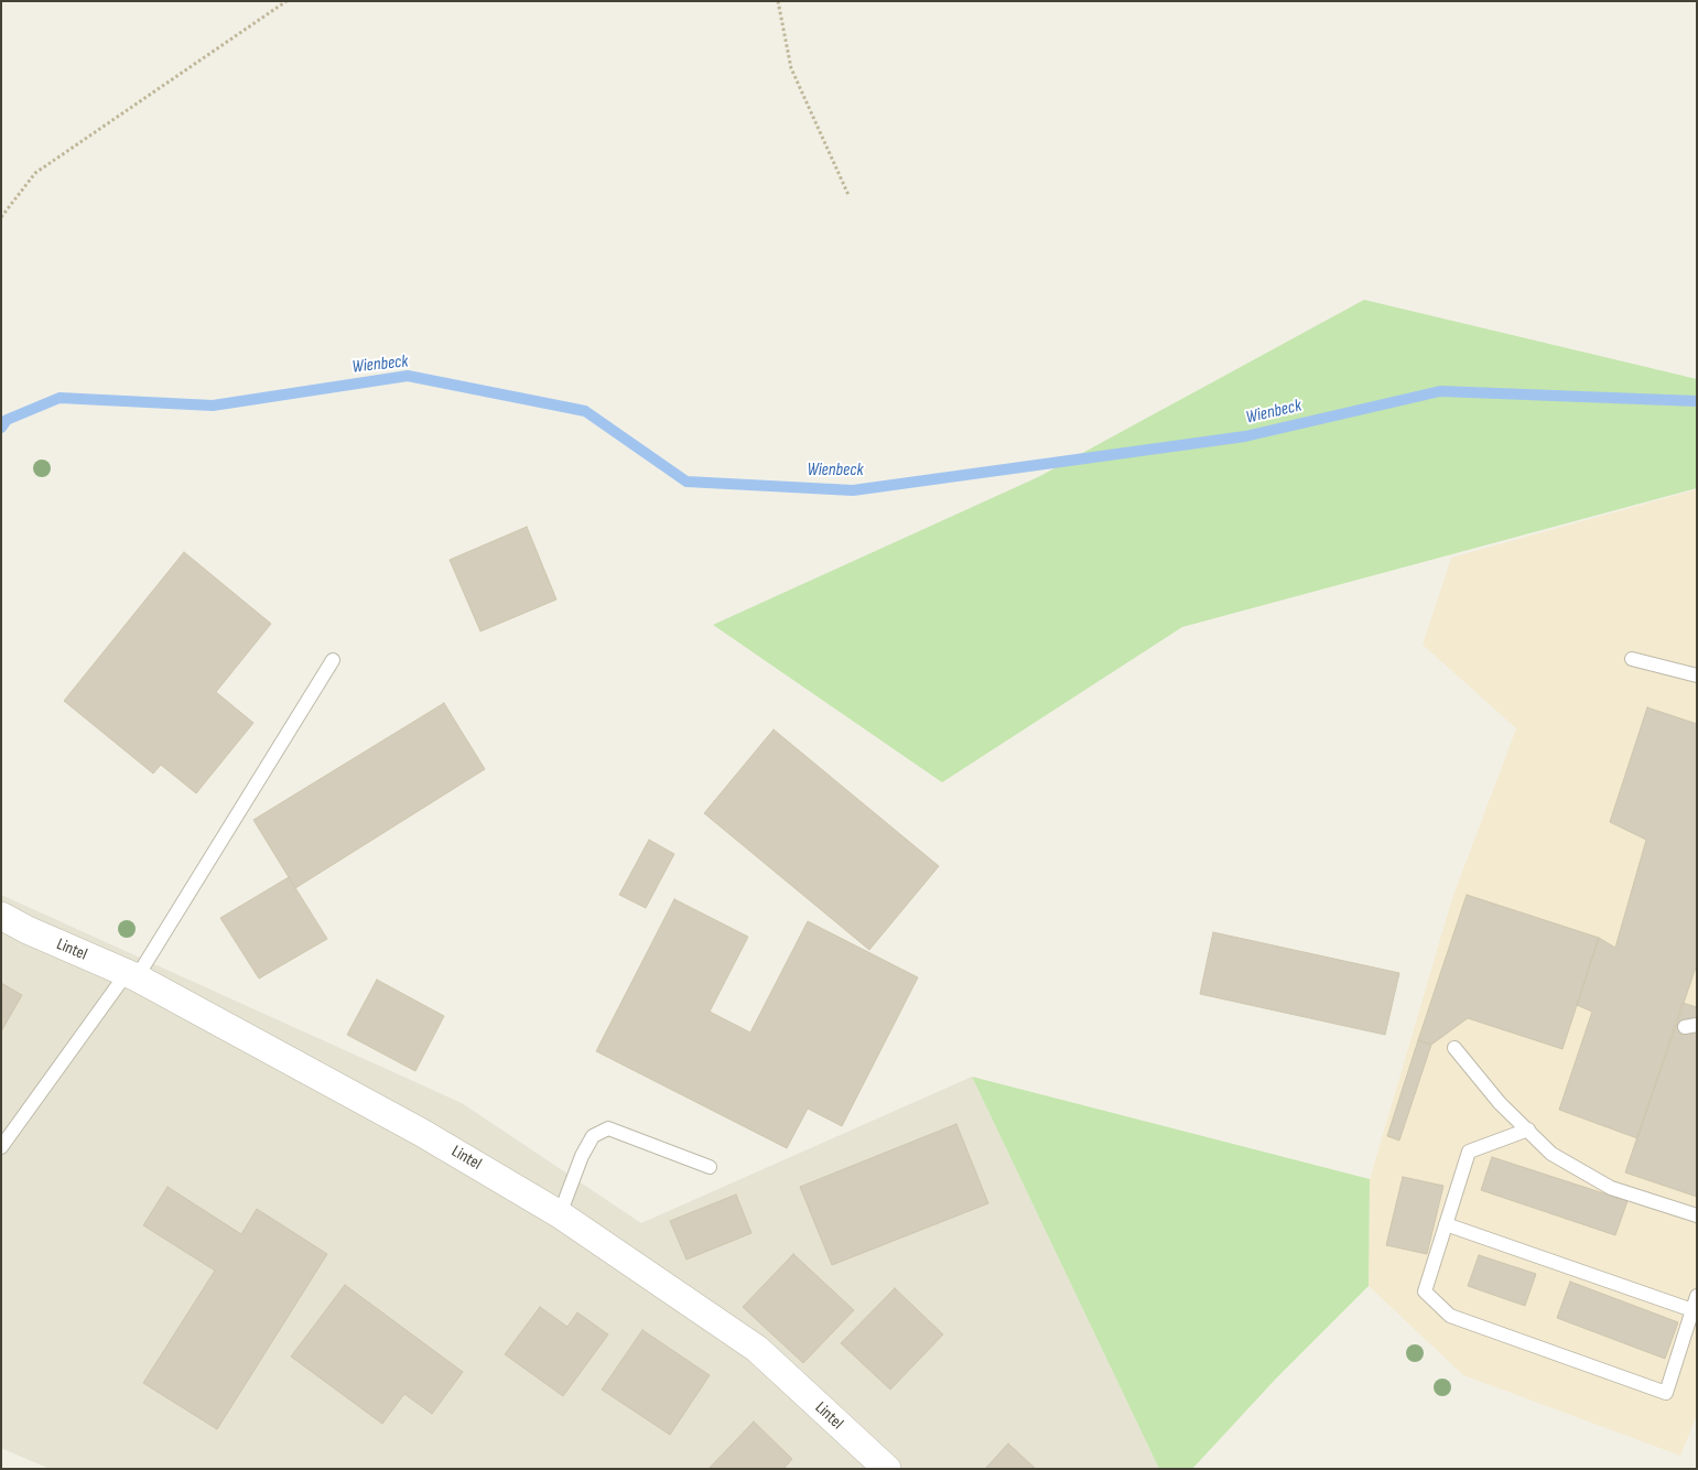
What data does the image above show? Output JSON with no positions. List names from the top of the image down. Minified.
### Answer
{"streets":{"street":["Lintel"]},"water":["Wienbeck"]}
